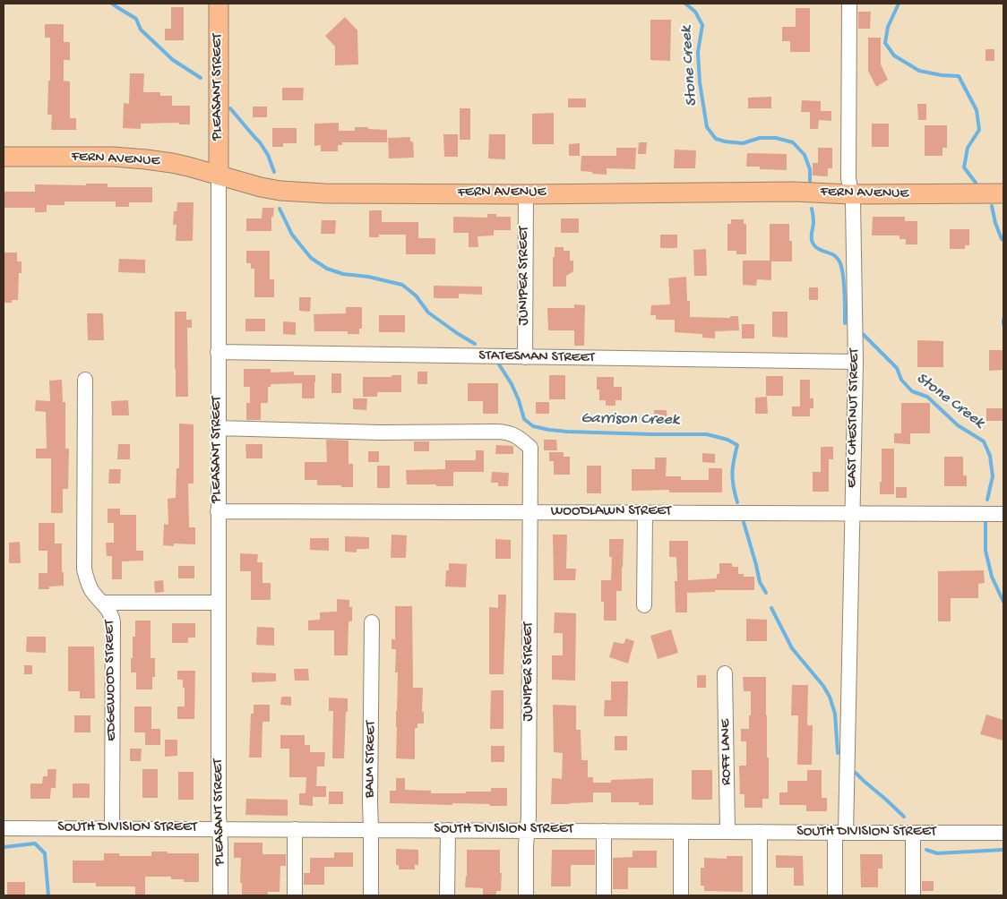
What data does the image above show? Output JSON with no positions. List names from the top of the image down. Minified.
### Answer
{"streets":{"main road":["PLEASANT STREET","FERN AVENUE"],"street":["JUNIPER STREET","STATESMAN STREET","EAST CHESTNUT STREET","WOODLAWN STREET","EDGEWOOD STREET","ROFF LANE","BALM STREET","SOUTH DIVISION STREET"]},"crossings":[["PLEASANT STREET","FERN AVENUE"],["PLEASANT STREET","JUNIPER STREET"],["PLEASANT STREET","STATESMAN STREET"],["PLEASANT STREET","WOODLAWN STREET"],["PLEASANT STREET","SOUTH DIVISION STREET"],["FERN AVENUE","JUNIPER STREET"],["FERN AVENUE","EAST CHESTNUT STREET"],["JUNIPER STREET","STATESMAN STREET"],["JUNIPER STREET","WOODLAWN STREET"],["JUNIPER STREET","SOUTH DIVISION STREET"],["STATESMAN STREET","EAST CHESTNUT STREET"],["EAST CHESTNUT STREET","WOODLAWN STREET"],["EAST CHESTNUT STREET","SOUTH DIVISION STREET"],["EDGEWOOD STREET","SOUTH DIVISION STREET"],["ROFF LANE","SOUTH DIVISION STREET"],["BALM STREET","SOUTH DIVISION STREET"]],"water":["Stone Creek","Garrison Creek"]}
